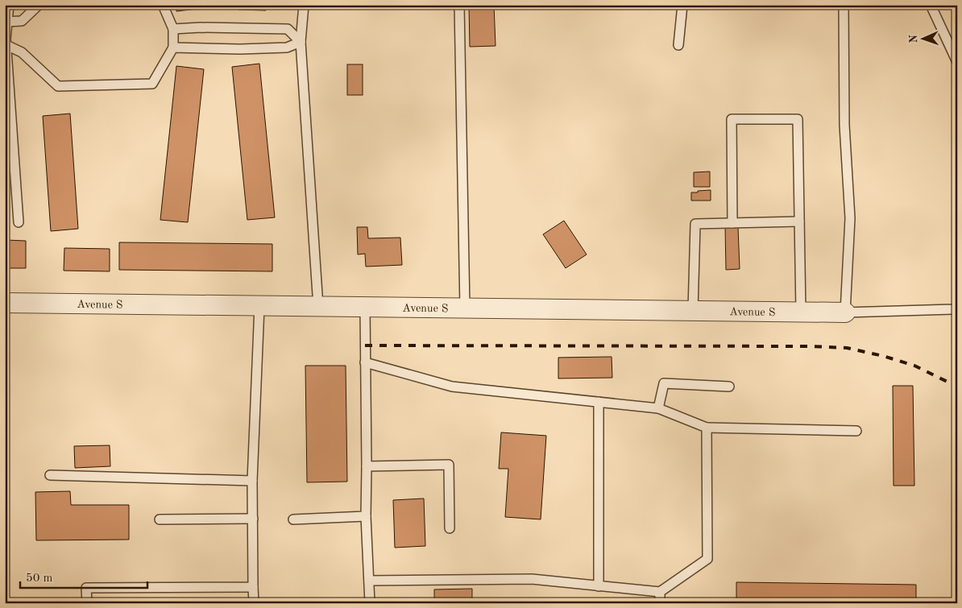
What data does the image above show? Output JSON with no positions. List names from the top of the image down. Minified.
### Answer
{"streets":{"street":["Avenue S"]},"scale_bar":"50 m","north":"left"}
